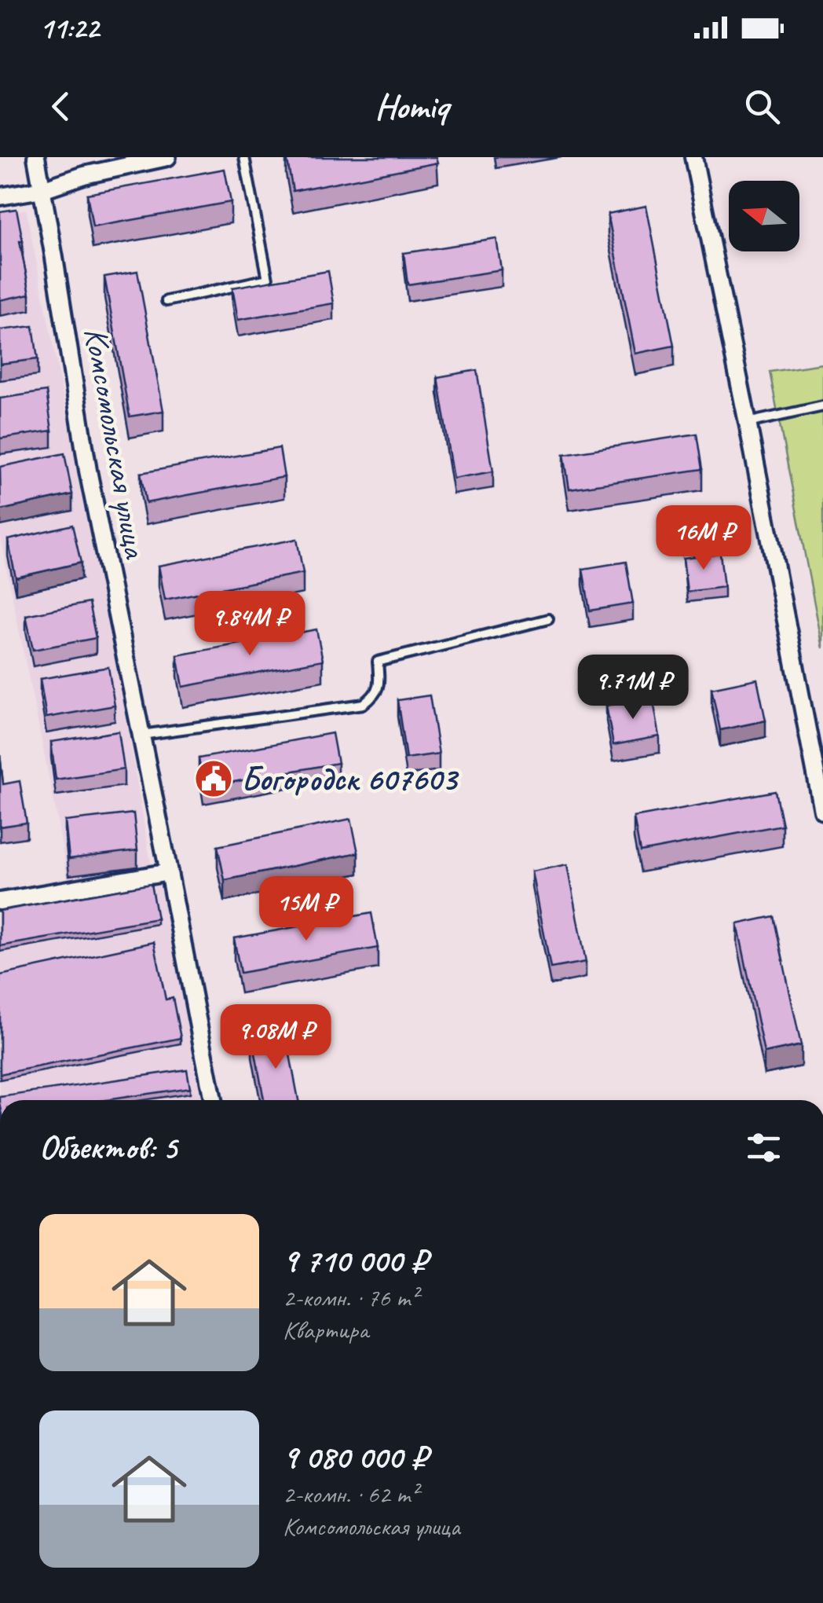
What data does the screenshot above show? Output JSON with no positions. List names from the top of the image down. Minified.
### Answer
{"streets":{"street":["Комсомольская улица"]},"places":{"public building":["Богородск 607603"]},"north":"left","page":{"status":"11:22","header":"Homiq","price":["16M ₽","9.84M ₽","9.71M ₽","15M ₽","9.08M ₽"],"heading":"Объектов: 5","list":[{"name":"9 710 000 ₽","note":"2-комн. · 76 m² · Квартира"},{"name":"9 080 000 ₽","note":"2-комн. · 62 m² · Комсомольская улица"}]}}
